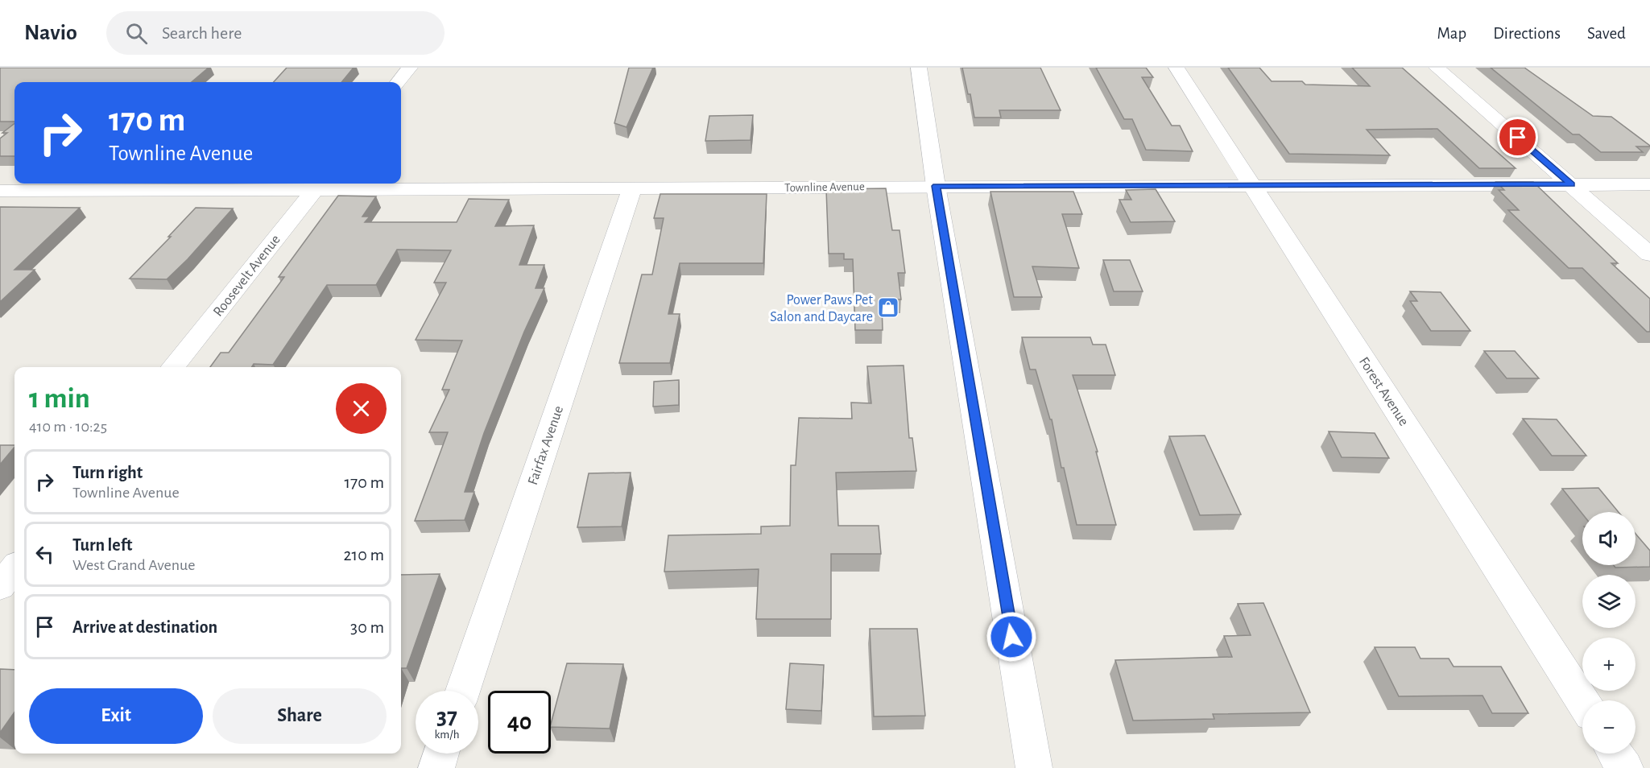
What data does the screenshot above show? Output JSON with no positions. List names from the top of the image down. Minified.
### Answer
{"streets":{"street":["Townline Avenue","Roosevelt Avenue","Forest Avenue","Fairfax Avenue"]},"crossings":[["Townline Avenue","Roosevelt Avenue"],["Townline Avenue","Forest Avenue"],["Townline Avenue","Fairfax Avenue"]],"places":{"shop":["Power Paws Pet Salon and Daycare"]},"page":{"header":"Navio","search":"Search here","nav":["Map","Directions","Saved"],"turn":["170 m","Townline Avenue"],"heading":["1 min","410 m · 10:25"],"list":[{"name":"Turn right","note":"Townline Avenue","value":"170 m"},{"name":"Turn left","note":"West Grand Avenue","value":"210 m"},{"name":"Arrive at destination","value":"30 m"}],"map_buttons":["+","−"],"buttons":["Exit","Share"],"speed":"37 km/h","limit":"40"}}
